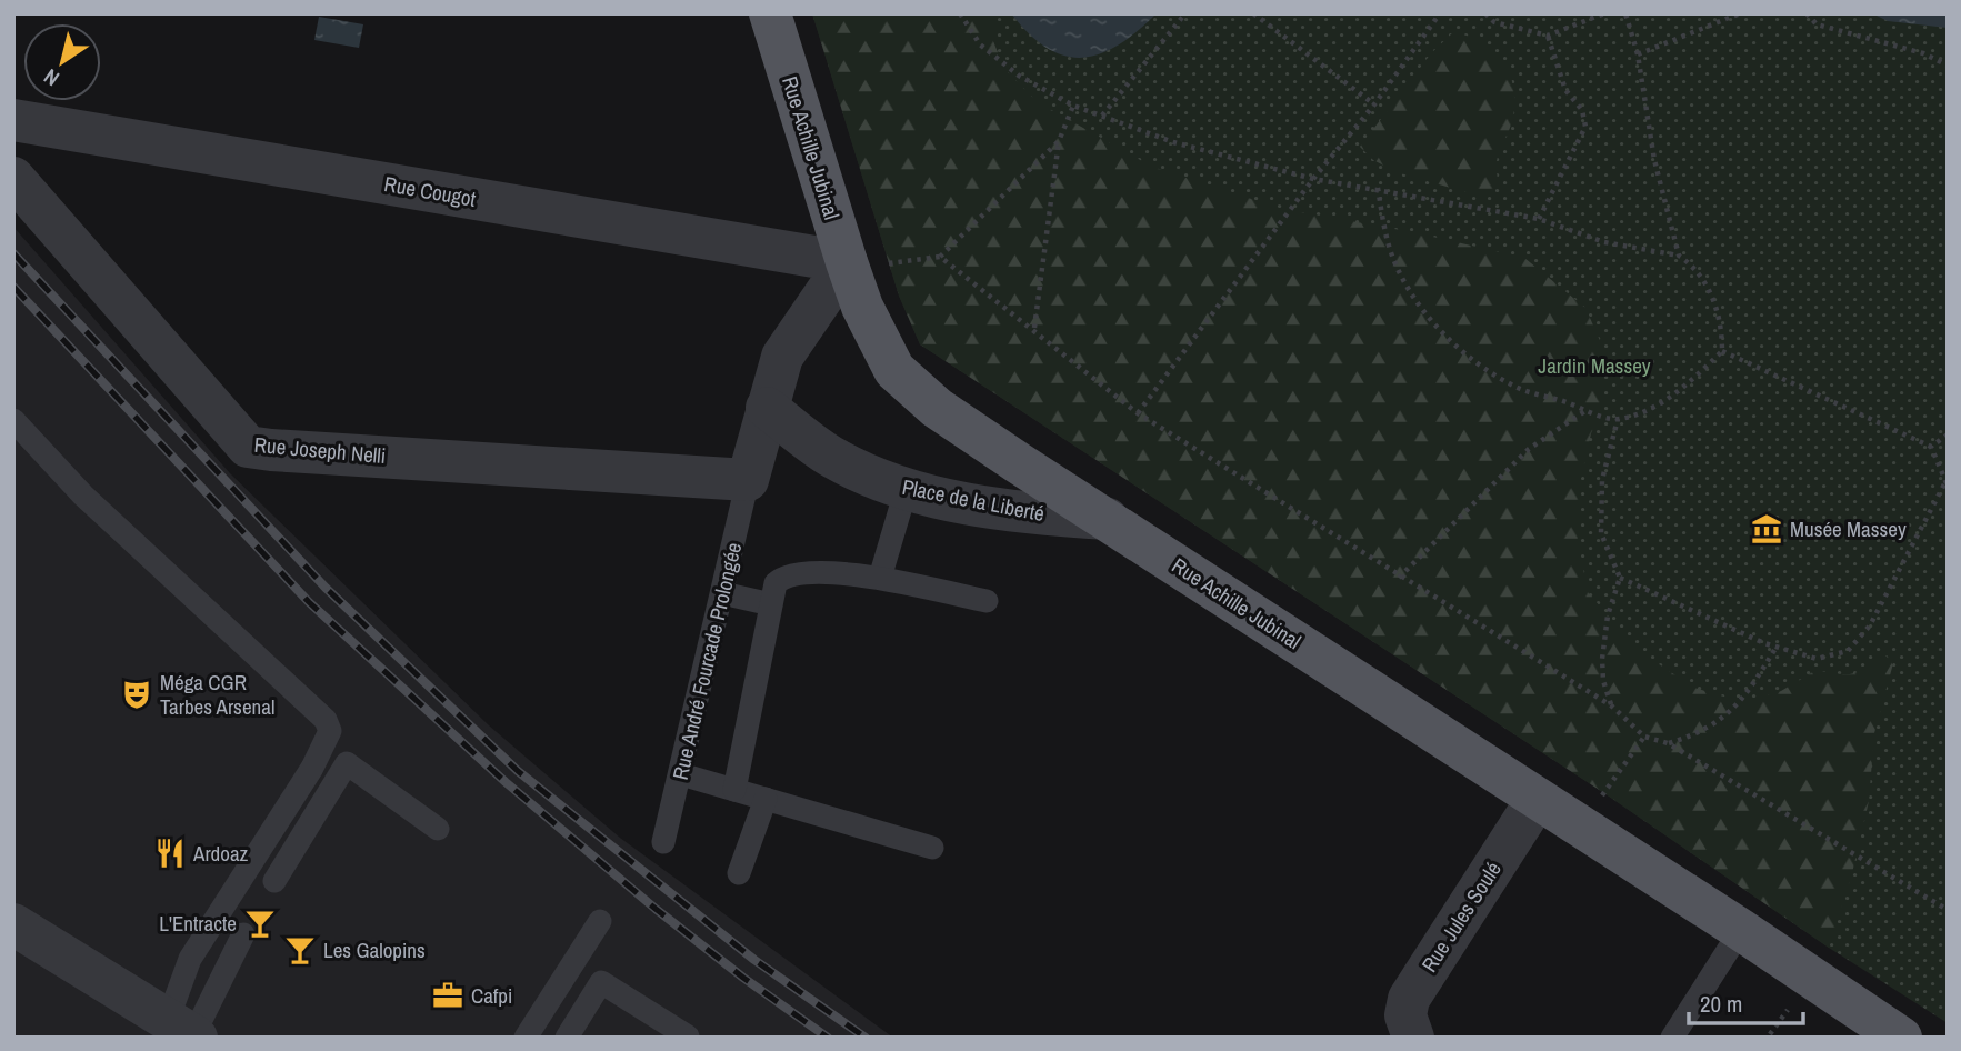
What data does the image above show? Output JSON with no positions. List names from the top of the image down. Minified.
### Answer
{"streets":{"main road":["Rue Achille Jubinal"],"street":["Rue Cougot","Rue Joseph Nelli","Place de la Liberté","Rue Jules Soulé"],"lane":["Rue André Fourcade Prolongée"]},"crossings":[["Rue Achille Jubinal","Rue Cougot"],["Rue Achille Jubinal","Place de la Liberté"],["Rue Achille Jubinal","Rue Jules Soulé"],["Rue Joseph Nelli","Rue André Fourcade Prolongée"]],"parks":["Jardin Massey"],"places":{"museum":["Musée Massey"],"theatre":["Méga CGR Tarbes Arsenal"],"restaurant":["Ardoaz"],"bar":["L'Entracte","Les Galopins"],"office":["Cafpi"]},"scale_bar":"20 m","north":"bottom left"}
